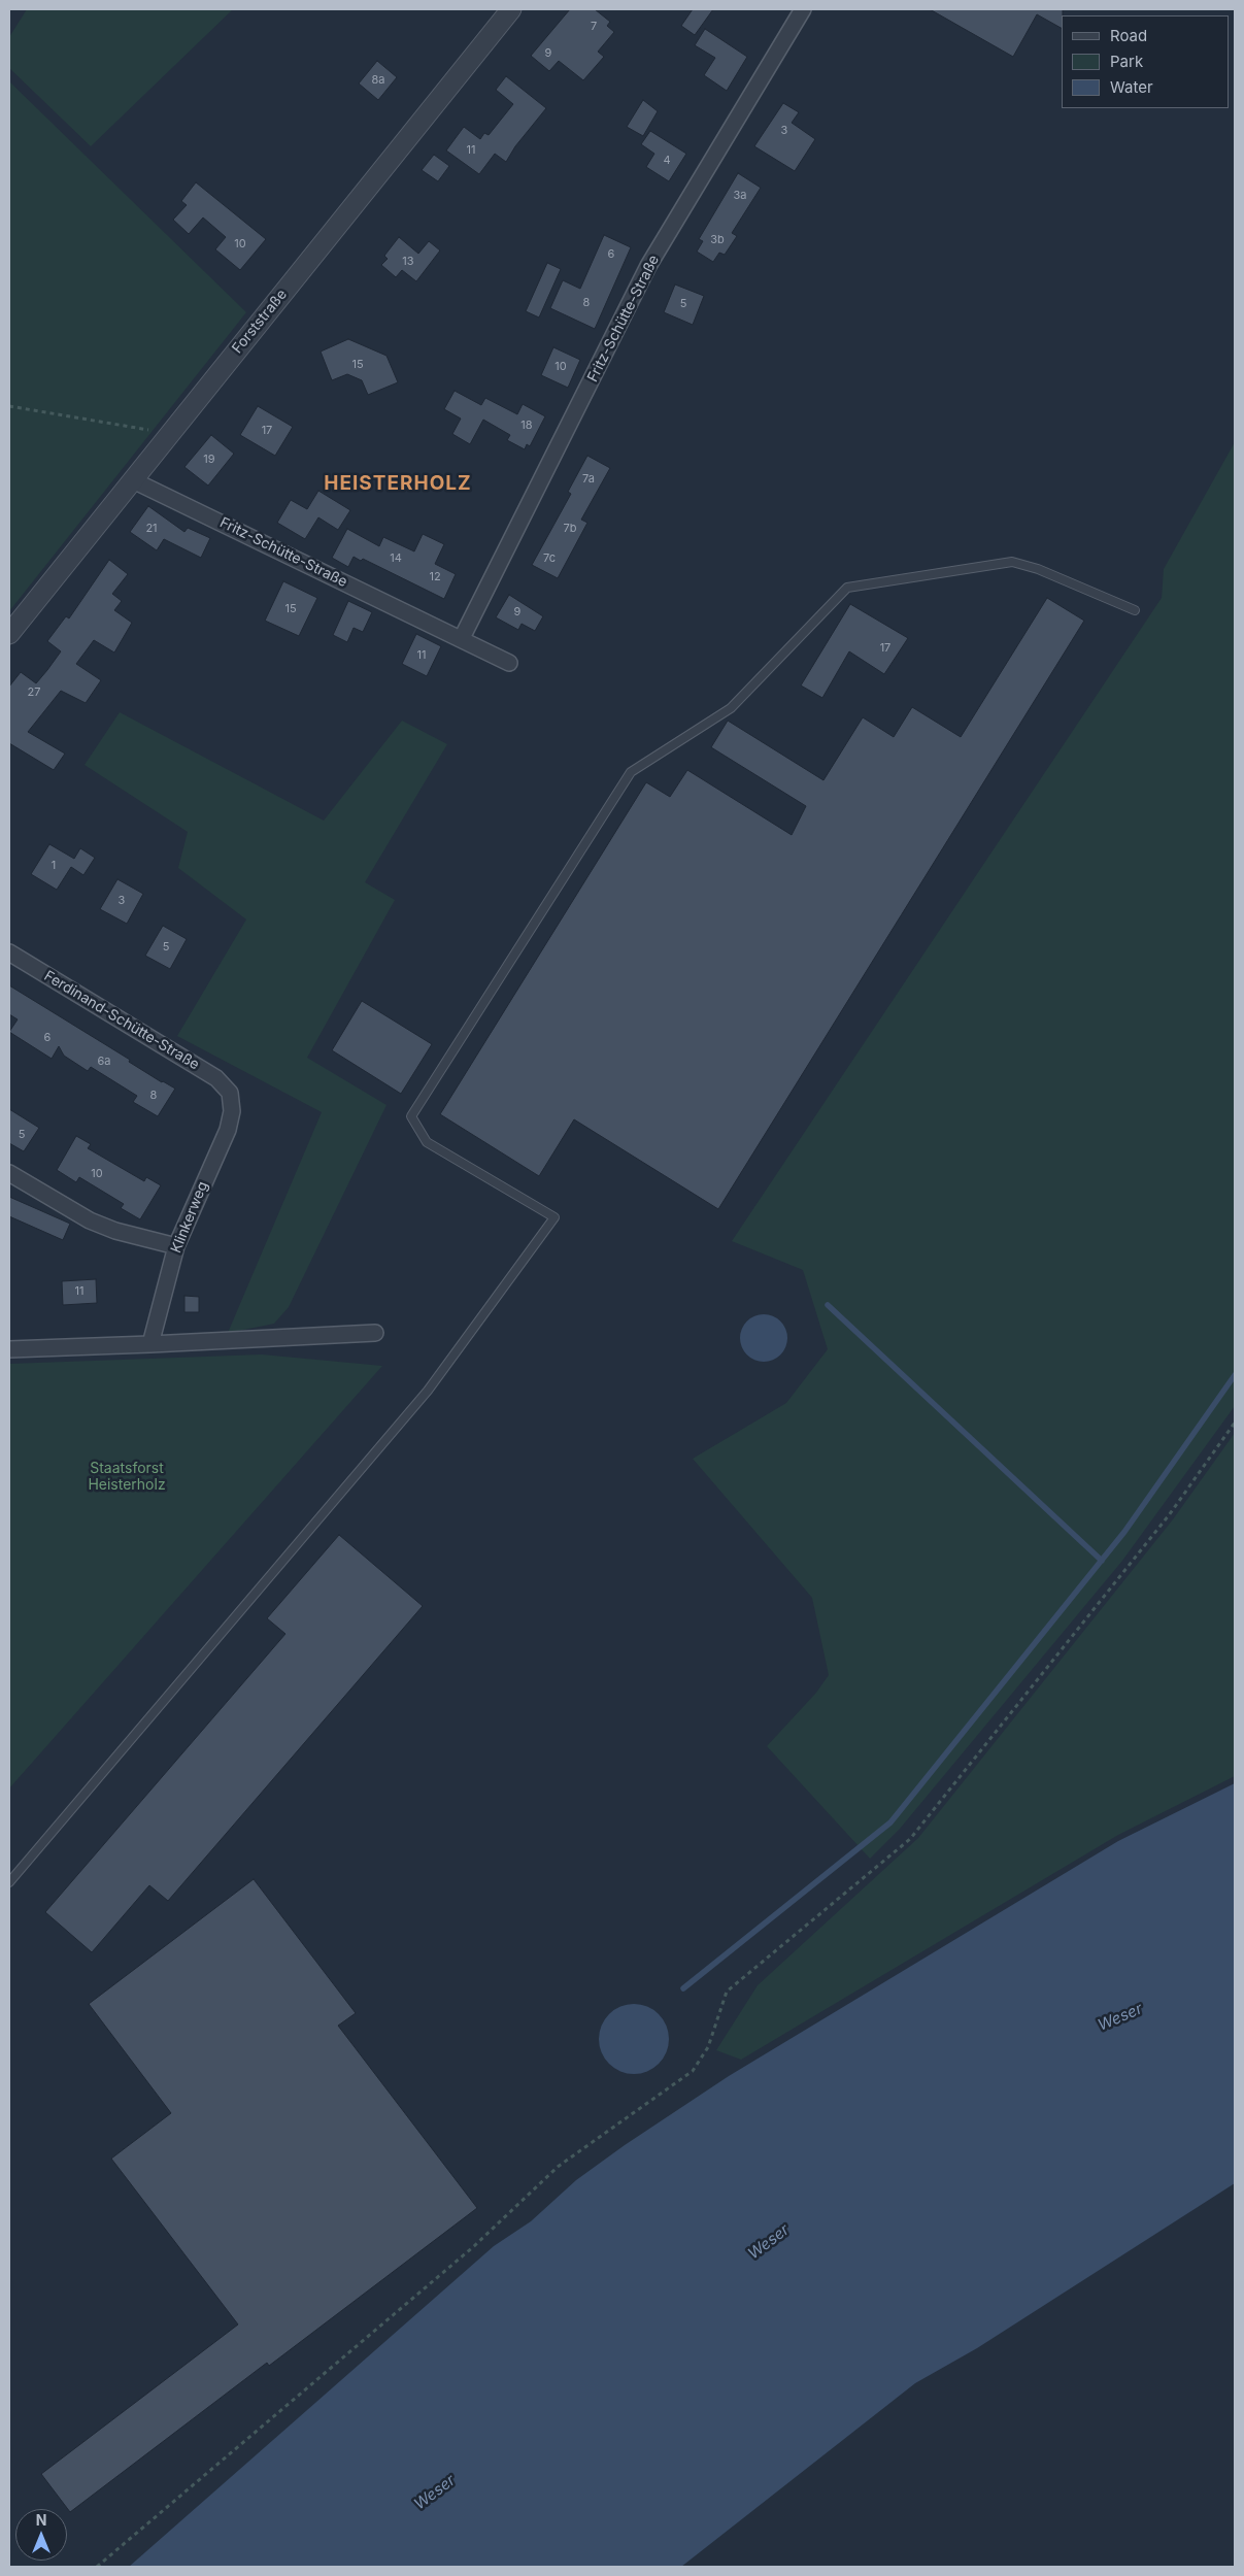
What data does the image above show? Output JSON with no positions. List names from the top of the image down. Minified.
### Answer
{"streets":{"street":["Fritz-Schütte-Straße","Forststraße","Ferdinand-Schütte-Straße","Klinkerweg"]},"crossings":[["Fritz-Schütte-Straße","Forststraße"],["Ferdinand-Schütte-Straße","Klinkerweg"]],"districts":["HEISTERHOLZ"],"water":["Weser"],"parks":["Staatsforst Heisterholz"],"house_numbers":["7","9","8a","3","11","4","3a","3b","10","6","13","8","5","15","10","18","17","19","7a","21","7b","14","7c","12","15","9","17","11","27","1","3","5","6","6a","8","5","10","11"],"legend":["Road","Park","Water"],"north":"top"}
